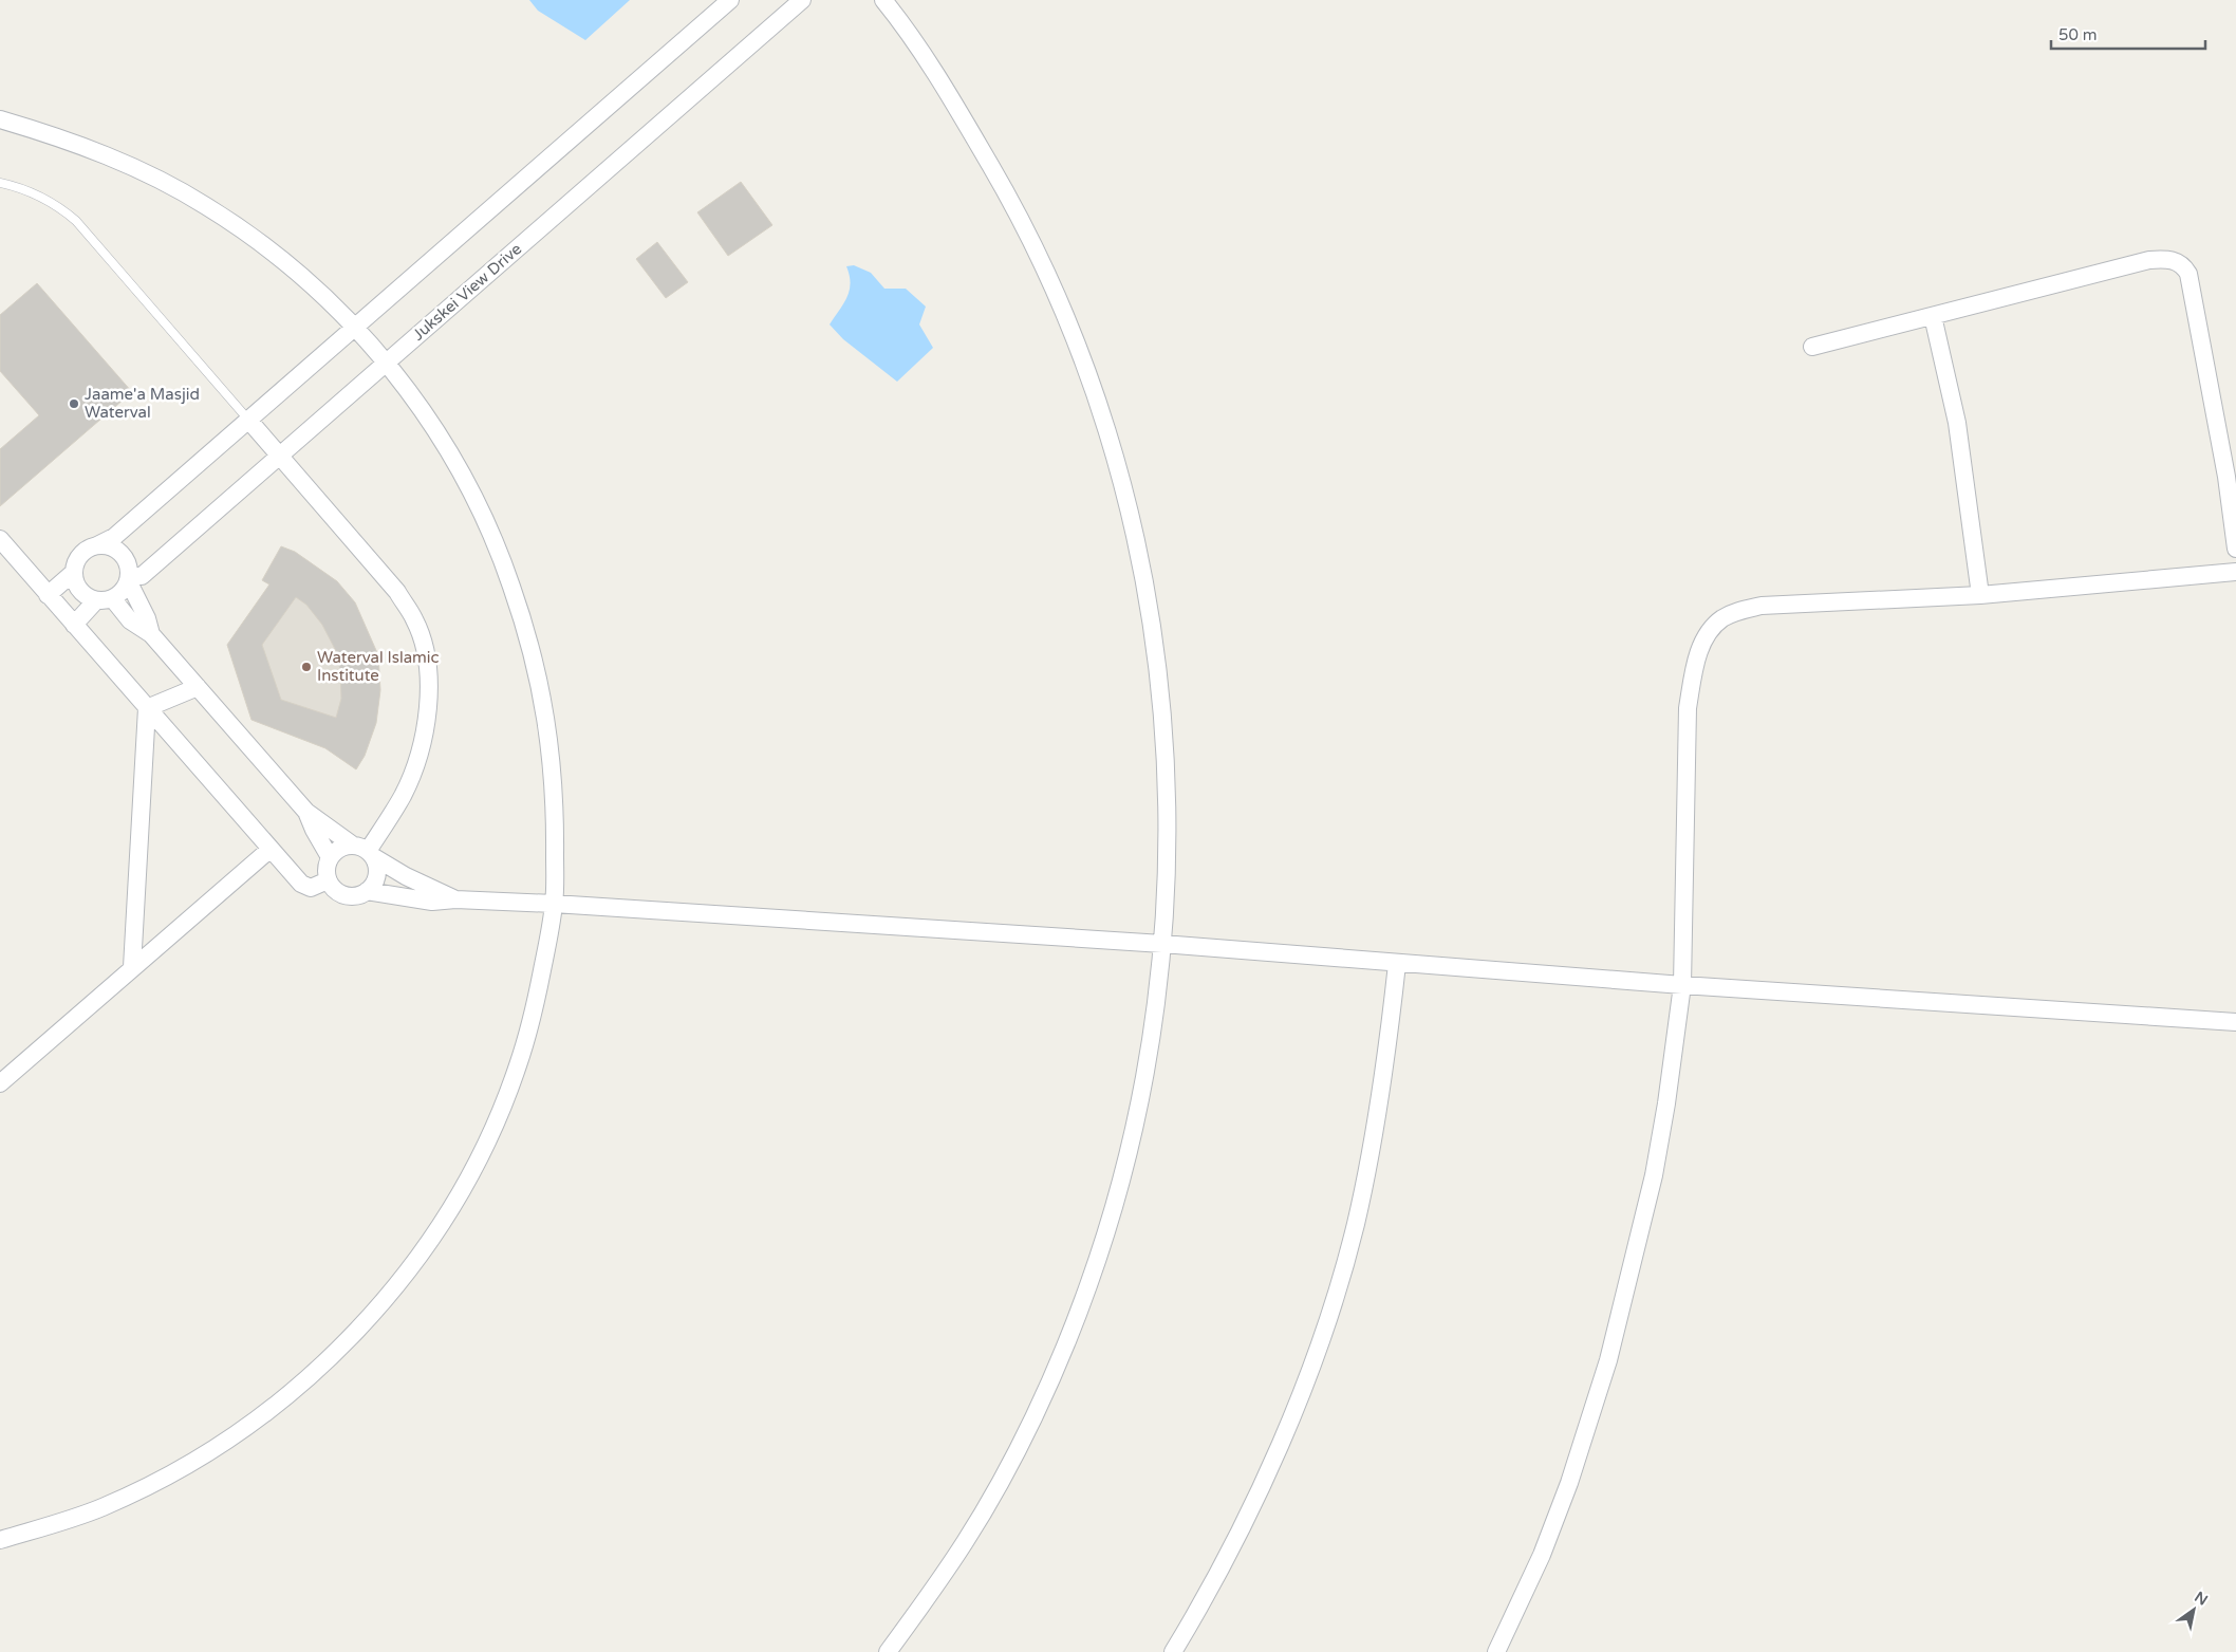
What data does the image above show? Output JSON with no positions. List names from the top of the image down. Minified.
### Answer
{"streets":{"street":["Jukskei View Drive"]},"places":["Jaame'a Masjid Waterval","Waterval Islamic Institute"],"scale_bar":"50 m","north":"top right"}
